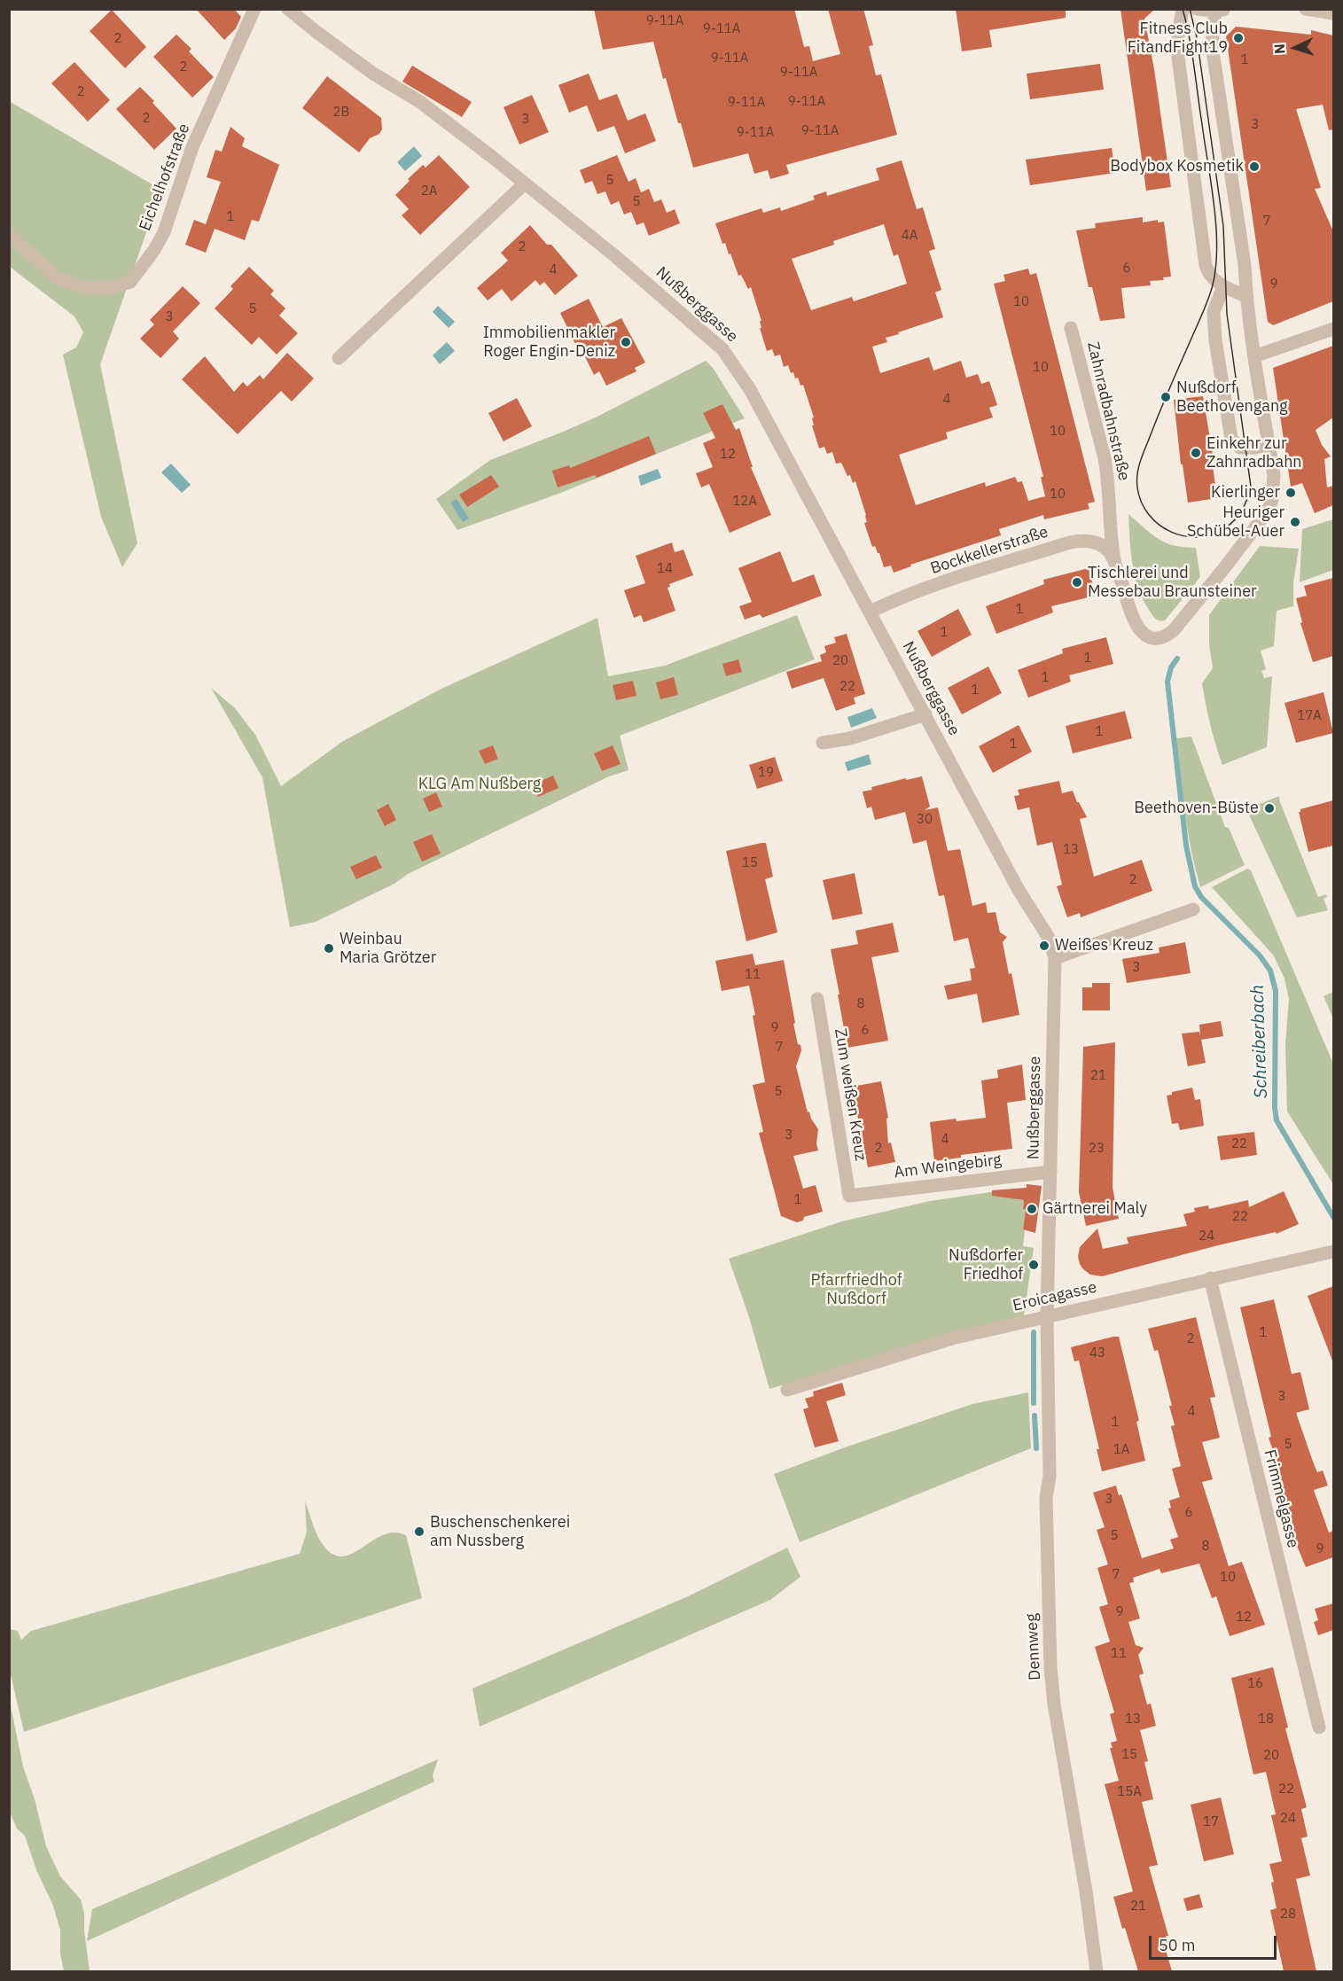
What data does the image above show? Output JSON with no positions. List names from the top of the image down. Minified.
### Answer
{"streets":{"street":["Eichelhofstraße","Nußberggasse","Zahnradbahnstraße","Bockkellerstraße","Zum weißen Kreuz","Am Weingebirg","Eroicagasse","Frimmelgasse","Dennweg"]},"crossings":[["Nußberggasse","Bockkellerstraße"],["Nußberggasse","Am Weingebirg"],["Nußberggasse","Eroicagasse"],["Nußberggasse","Dennweg"],["Zahnradbahnstraße","Bockkellerstraße"],["Zum weißen Kreuz","Am Weingebirg"],["Eroicagasse","Frimmelgasse"],["Eroicagasse","Dennweg"]],"water":["Schreiberbach"],"parks":["KLG Am Nußberg","Pfarrfriedhof Nußdorf"],"places":["Fitness Club FitandFight19","Bodybox Kosmetik","Immobilienmakler Roger Engin-Deniz","Nußdorf Beethovengang","Einkehr zur Zahnradbahn","Kierlinger","Heuriger Schübel-Auer","Tischlerei und Messebau Braunsteiner","Beethoven-Büste","Weißes Kreuz","Weinbau Maria Grötzer","Gärtnerei Maly","Nußdorfer Friedhof","Buschenschenkerei am Nussberg"],"house_numbers":["9-11A","9-11A","2","9-11A","1","2","9-11A","2","9-11A","9-11A","2B","2","3","3","9-11A","9-11A","5","2A","5","1","7","4A","2","6","4","9","10","5","3","10","4","10","12","10","12A","14","1","1","1","20","1","22","1","17A","1","1","19","30","13","15","2","3","11","8","9","6","7","21","5","3","4","22","2","23","1","22","24","1","2","43","3","4","1","5","1A","3","6","5","8","9","7","10","9","12","11","16","13","18","15","20","22","15A","24","17","21","28"],"scale_bar":"50 m","north":"left"}
